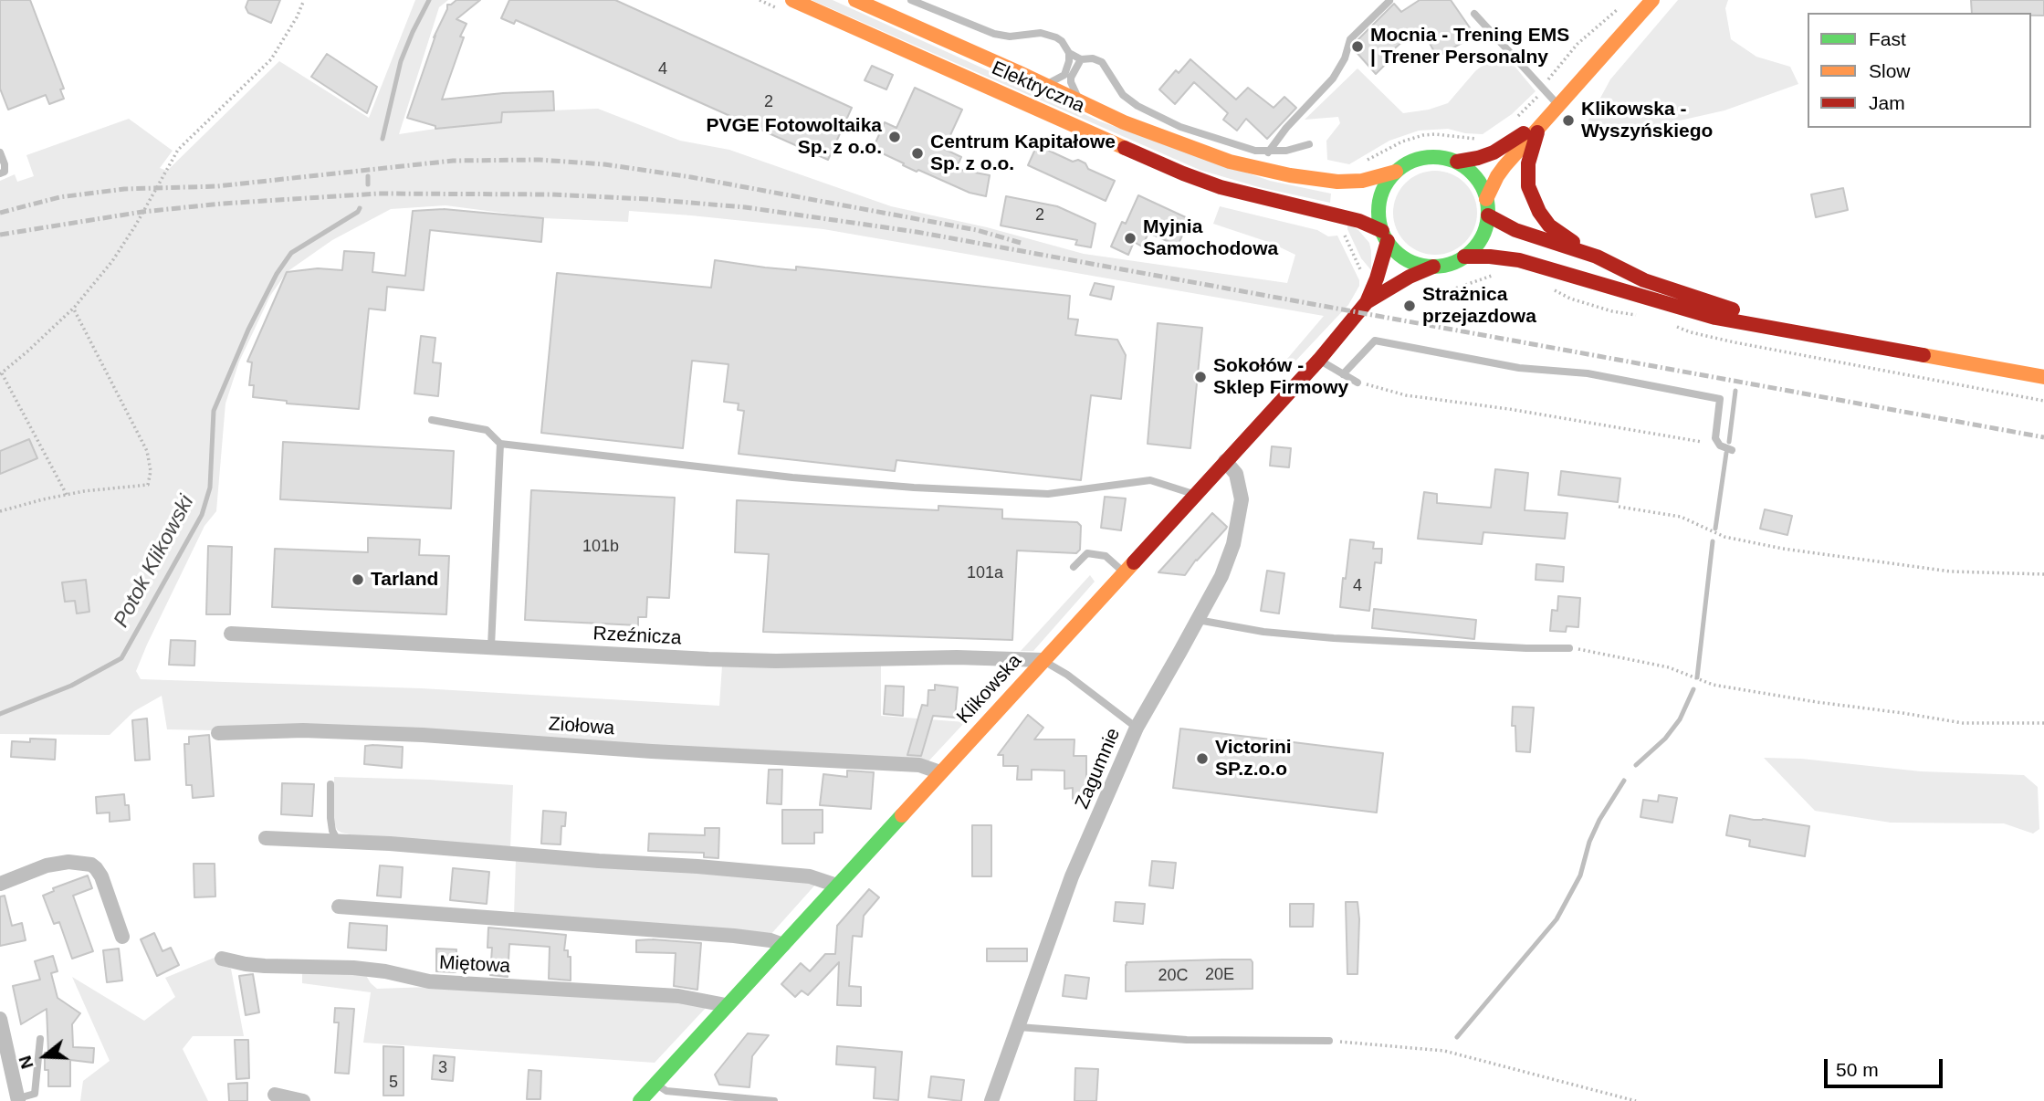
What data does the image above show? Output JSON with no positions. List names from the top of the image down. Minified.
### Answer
{"streets":{"main road":["Elektryczna","Klikowska"],"street":["Rzeźnicza","Ziołowa","Zagumnie","Miętowa"]},"crossings":[["Elektryczna","Klikowska"],["Rzeźnicza","Klikowska"],["Klikowska","Ziołowa"],["Klikowska","Zagumnie"],["Klikowska","Miętowa"]],"water":["Potok Klikowski"],"places":["Mocnia - Trening EMS | Trener Personalny","Klikowska - Wyszyńskiego","PVGE Fotowoltaika Sp. z o.o.","Centrum Kapitałowe Sp. z o.o.","Myjnia Samochodowa","Strażnica przejazdowa","Sokołów - Sklep Firmowy","Tarland","Victorini SP.z.o.o"],"house_numbers":["4","2","2","101b","101a","4","20E","20C","3","5"],"legend":["Fast","Slow","Jam"],"scale_bar":"50 m","north":"left"}
